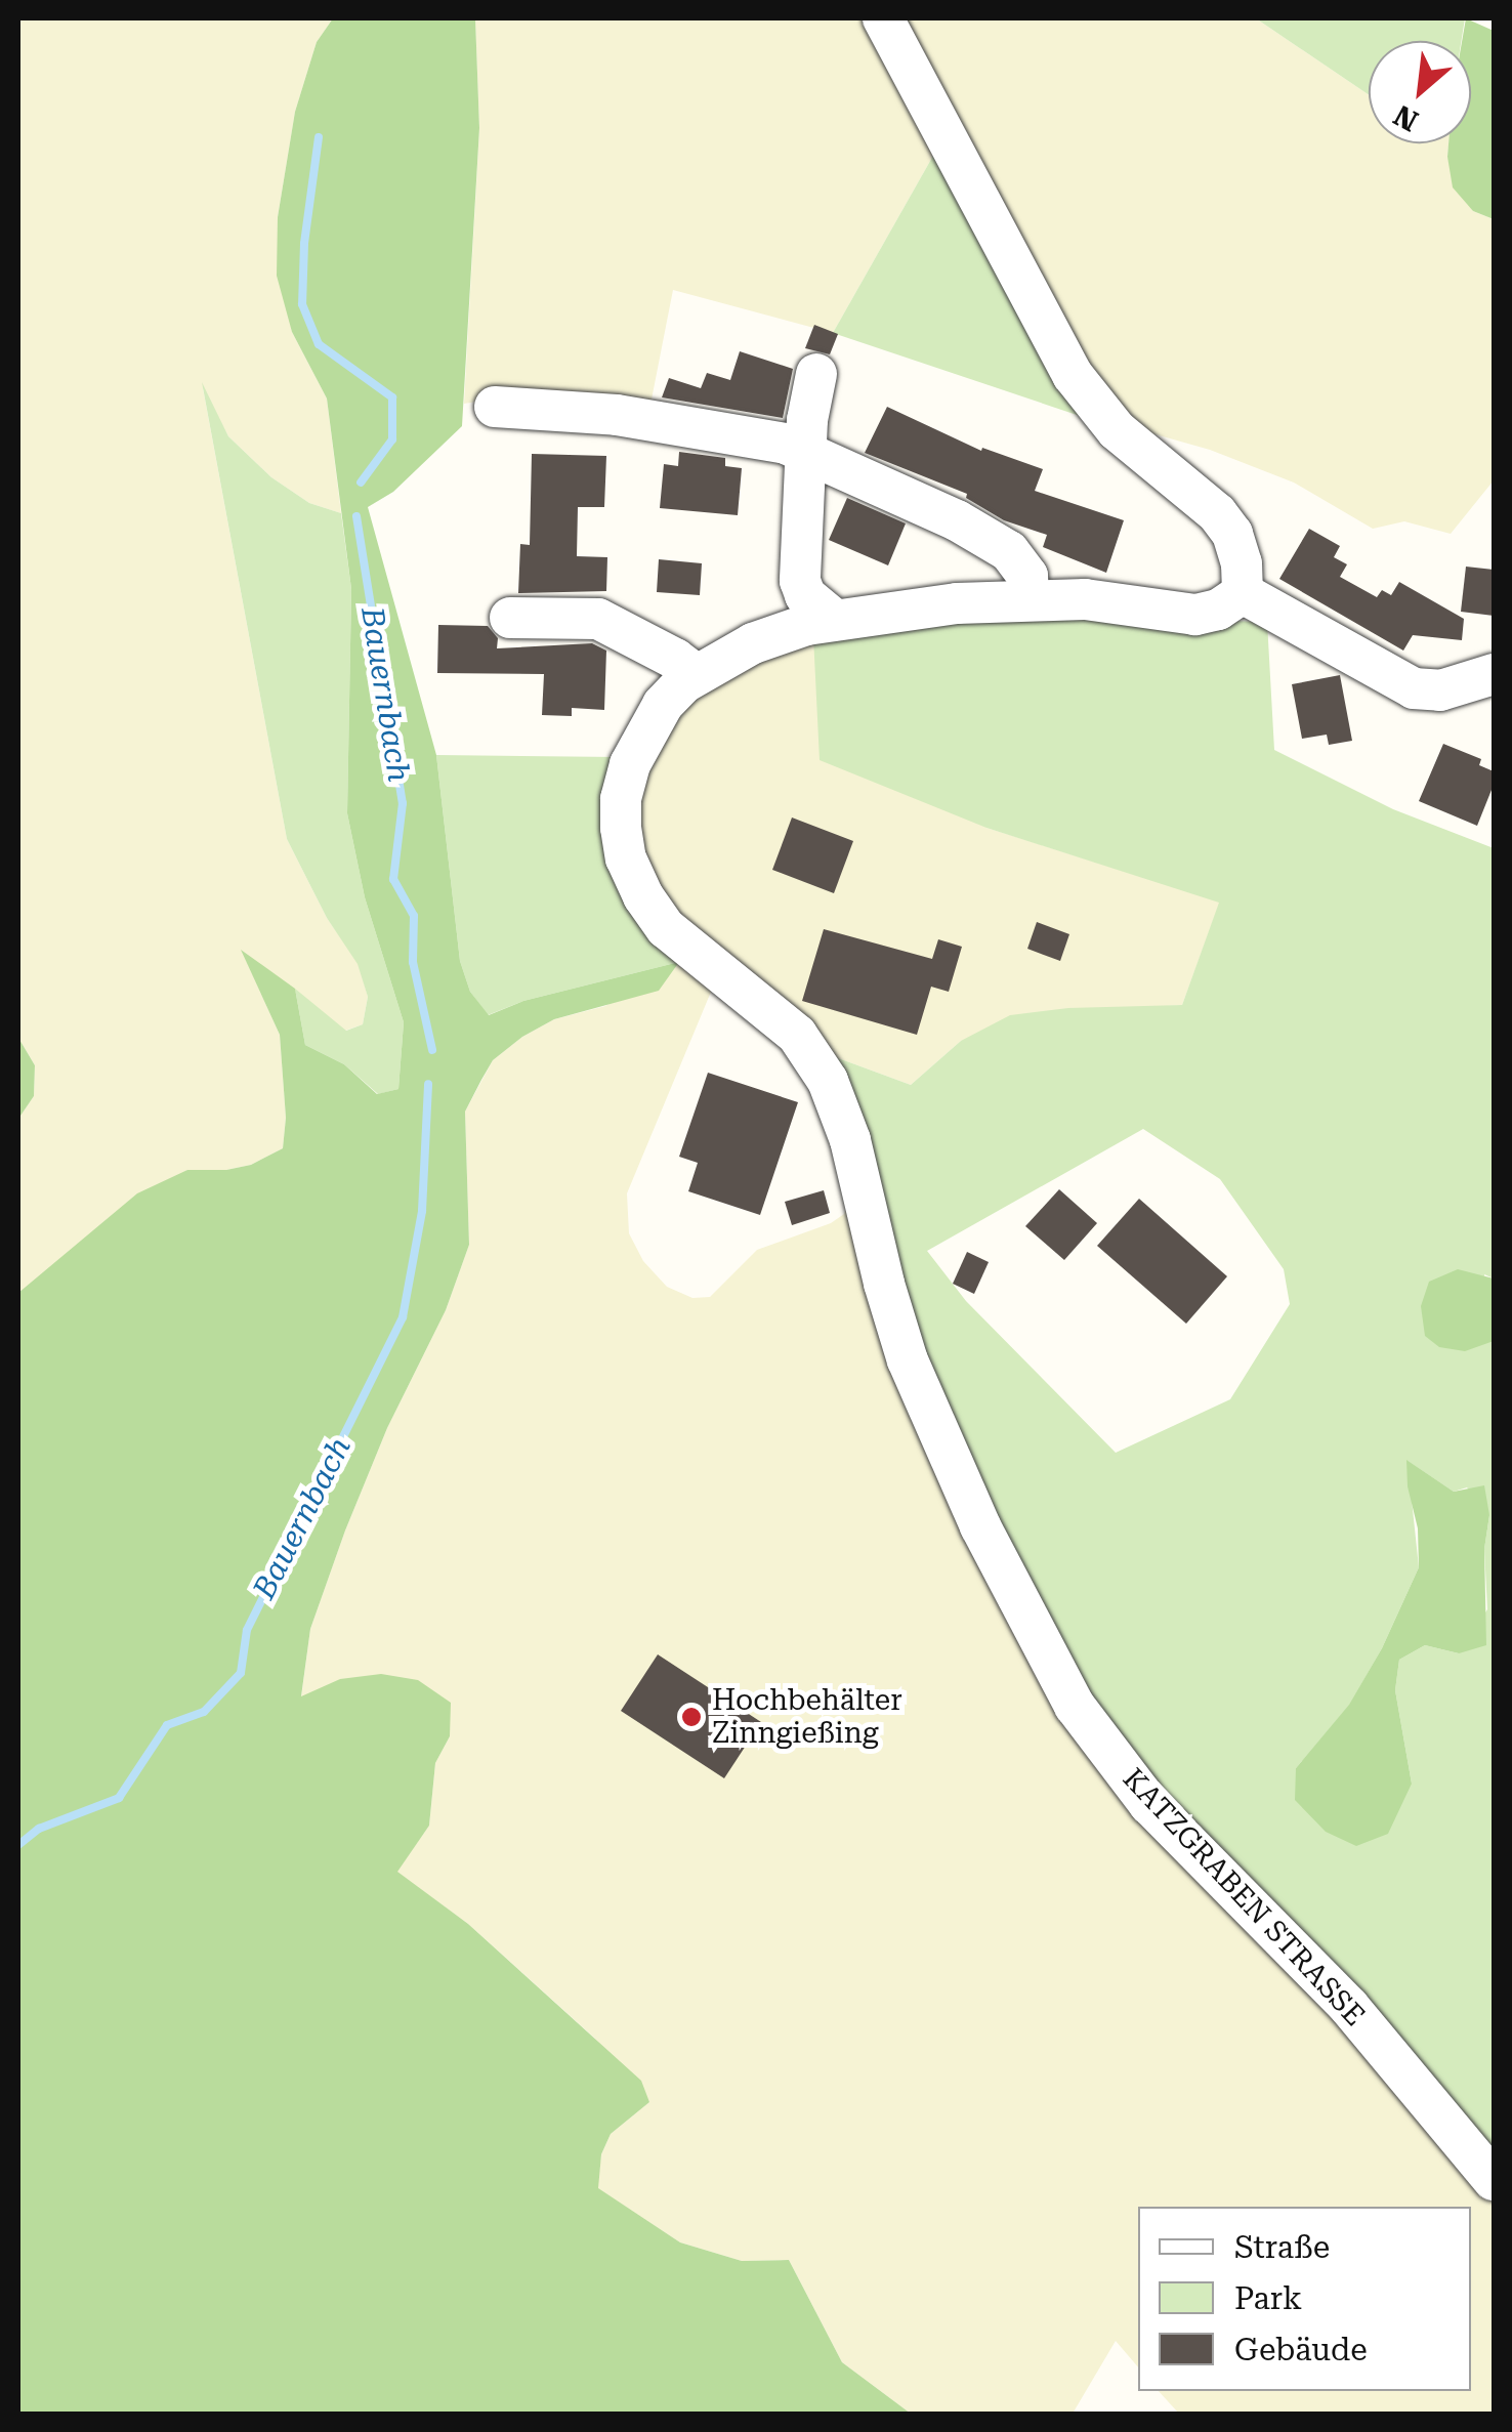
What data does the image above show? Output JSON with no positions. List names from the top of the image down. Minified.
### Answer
{"streets":{"street":["KATZGRABEN STRASSE"]},"water":["Bauernbach"],"places":["Hochbehälter Zinngießing"],"legend":["Straße","Park","Gebäude"],"north":"bottom left"}
